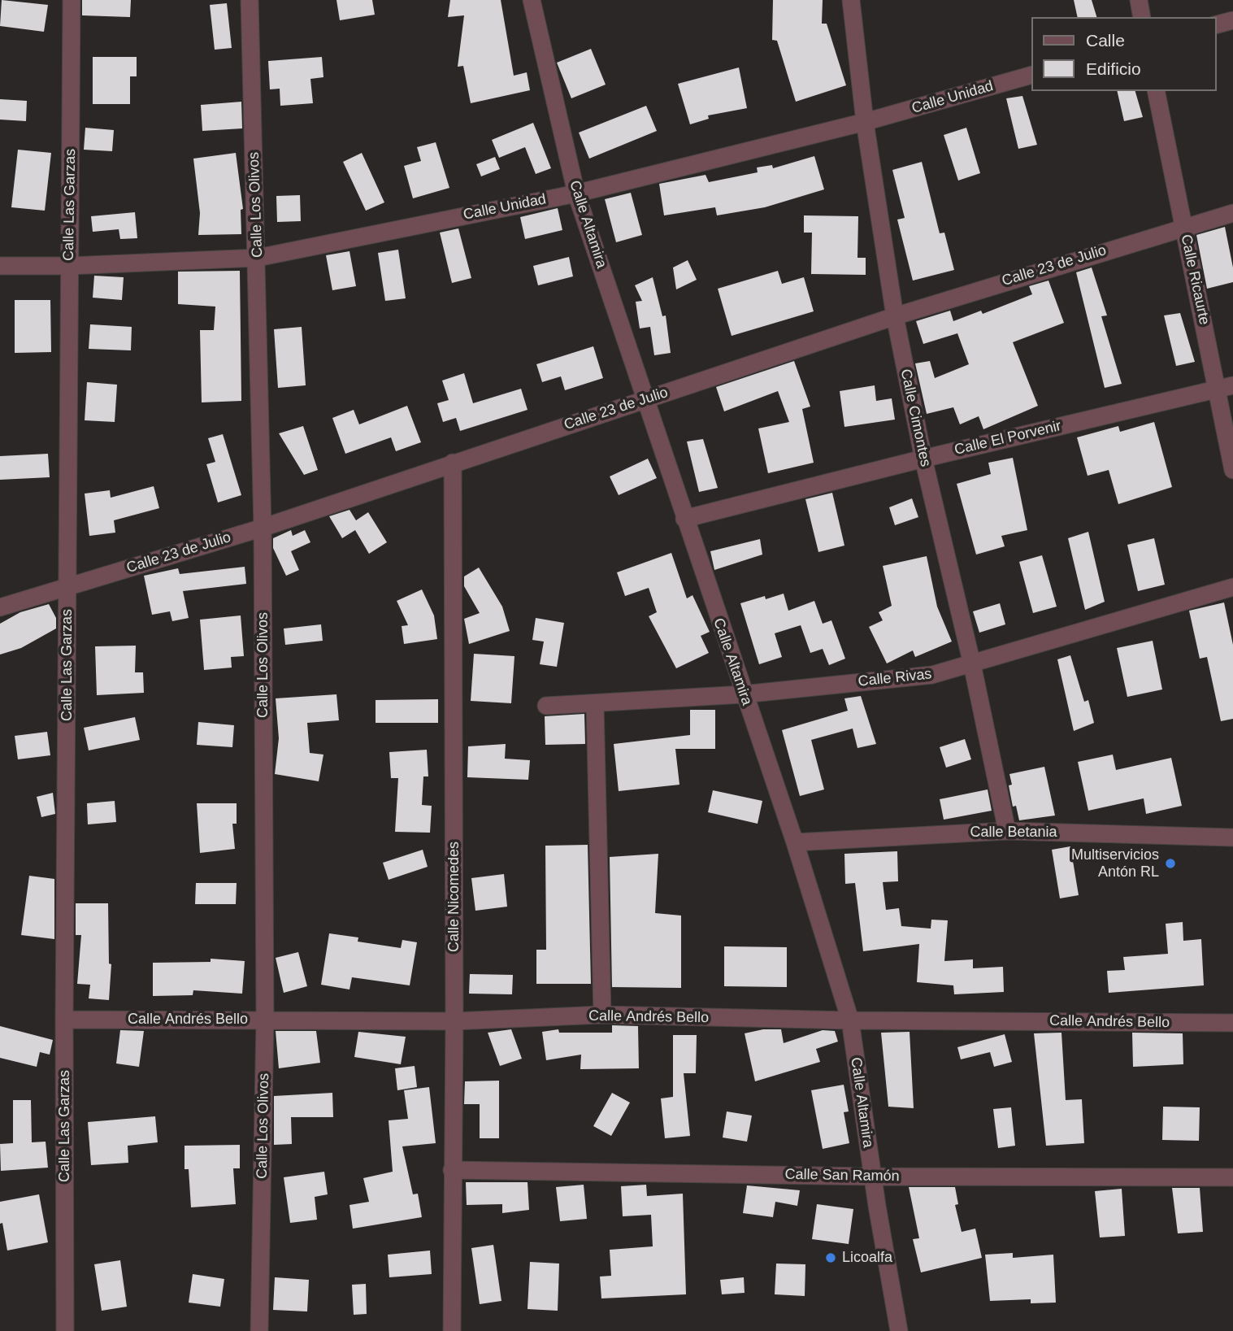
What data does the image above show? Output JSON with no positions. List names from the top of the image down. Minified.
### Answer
{"streets":{"street":["Calle Unidad","Calle Las Garzas","Calle Los Olivos","Calle Altamira","Calle 23 de Julio","Calle Ricaurte","Calle Cimontes","Calle El Porvenir","Calle Rivas","Calle Betania","Calle Nicomedes","Calle Andrés Bello","Calle San Ramón"]},"crossings":[["Calle Unidad","Calle Las Garzas"],["Calle Unidad","Calle Los Olivos"],["Calle Unidad","Calle Altamira"],["Calle Unidad","Calle Cimontes"],["Calle Las Garzas","Calle 23 de Julio"],["Calle Las Garzas","Calle Andrés Bello"],["Calle Los Olivos","Calle 23 de Julio"],["Calle Los Olivos","Calle Andrés Bello"],["Calle Altamira","Calle 23 de Julio"],["Calle Altamira","Calle El Porvenir"],["Calle Altamira","Calle Rivas"],["Calle Altamira","Calle Betania"],["Calle Altamira","Calle Andrés Bello"],["Calle Altamira","Calle San Ramón"],["Calle 23 de Julio","Calle Ricaurte"],["Calle 23 de Julio","Calle Cimontes"],["Calle 23 de Julio","Calle Nicomedes"],["Calle Ricaurte","Calle El Porvenir"],["Calle Cimontes","Calle El Porvenir"],["Calle Cimontes","Calle Rivas"],["Calle Cimontes","Calle Betania"],["Calle Nicomedes","Calle Andrés Bello"],["Calle Nicomedes","Calle San Ramón"]],"places":["Multiservicios Antón RL","Licoalfa"],"legend":["Calle","Edificio"]}
